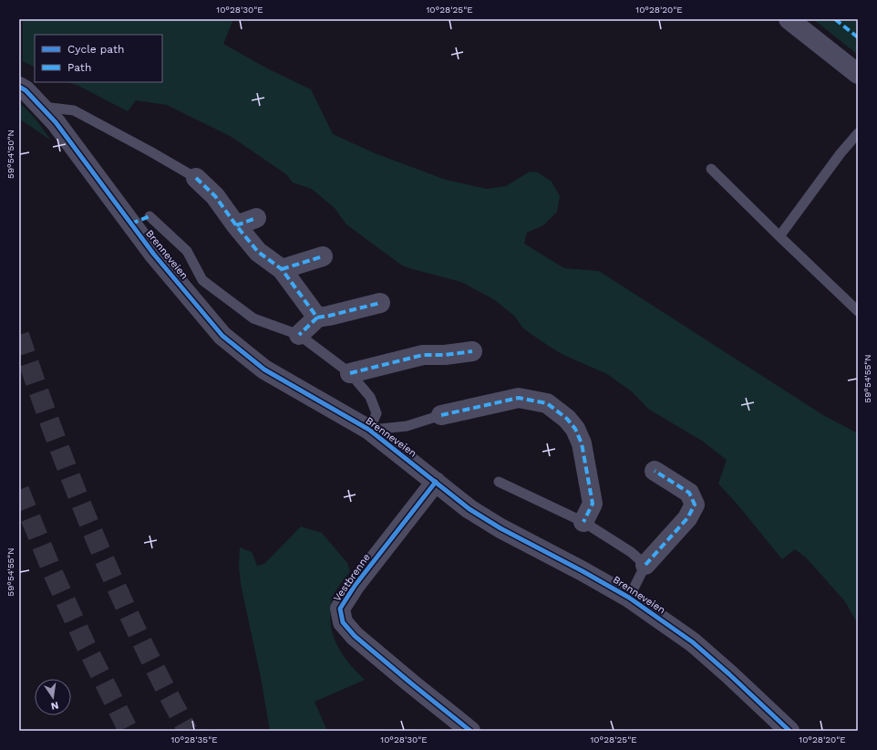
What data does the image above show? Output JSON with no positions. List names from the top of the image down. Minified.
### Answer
{"streets":{"street":["Brenneveien","Vestbrenne"]},"crossings":[["Brenneveien","Vestbrenne"]],"legend":["Cycle path","Path"],"north":"bottom","coordinates":["10°28'30\"E","10°28'25\"E","10°28'20\"E","59°54'50\"N","59°54'55\"N","10°28'35\"E"]}
